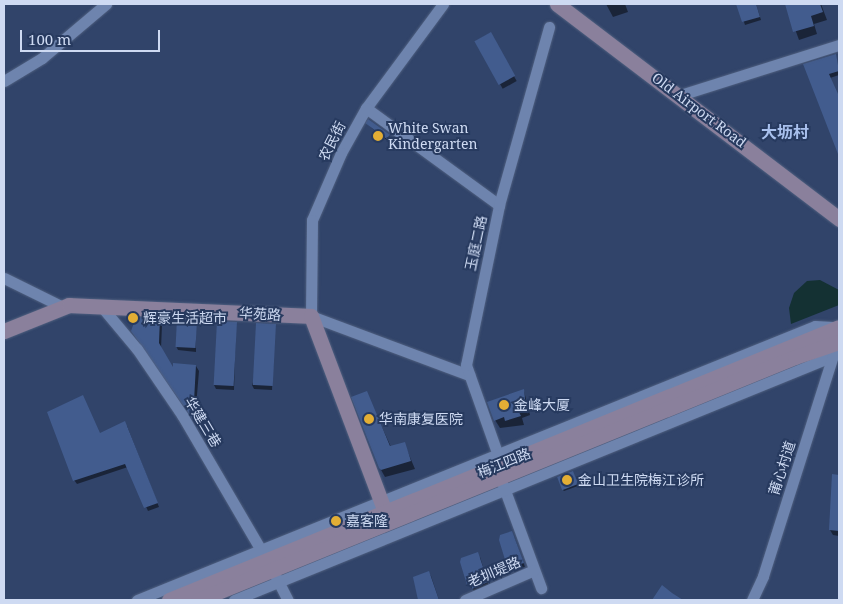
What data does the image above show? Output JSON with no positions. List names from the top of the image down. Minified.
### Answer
{"streets":{"main road":["Old Airport Road","华苑路","梅江四路"],"street":["农民街","玉庭二路","华建三巷","莆心村道","老圳堤路"]},"crossings":[["农民街","华苑路"],["玉庭二路","梅江四路"],["玉庭二路","老圳堤路"],["华苑路","华建三巷"],["华建三巷","梅江四路"],["梅江四路","莆心村道"]],"districts":["大坜村"],"places":["White Swan Kindergarten","辉豪生活超市","金峰大厦","华南康复医院","金山卫生院梅江诊所","嘉客隆"],"scale_bar":"100 m"}
